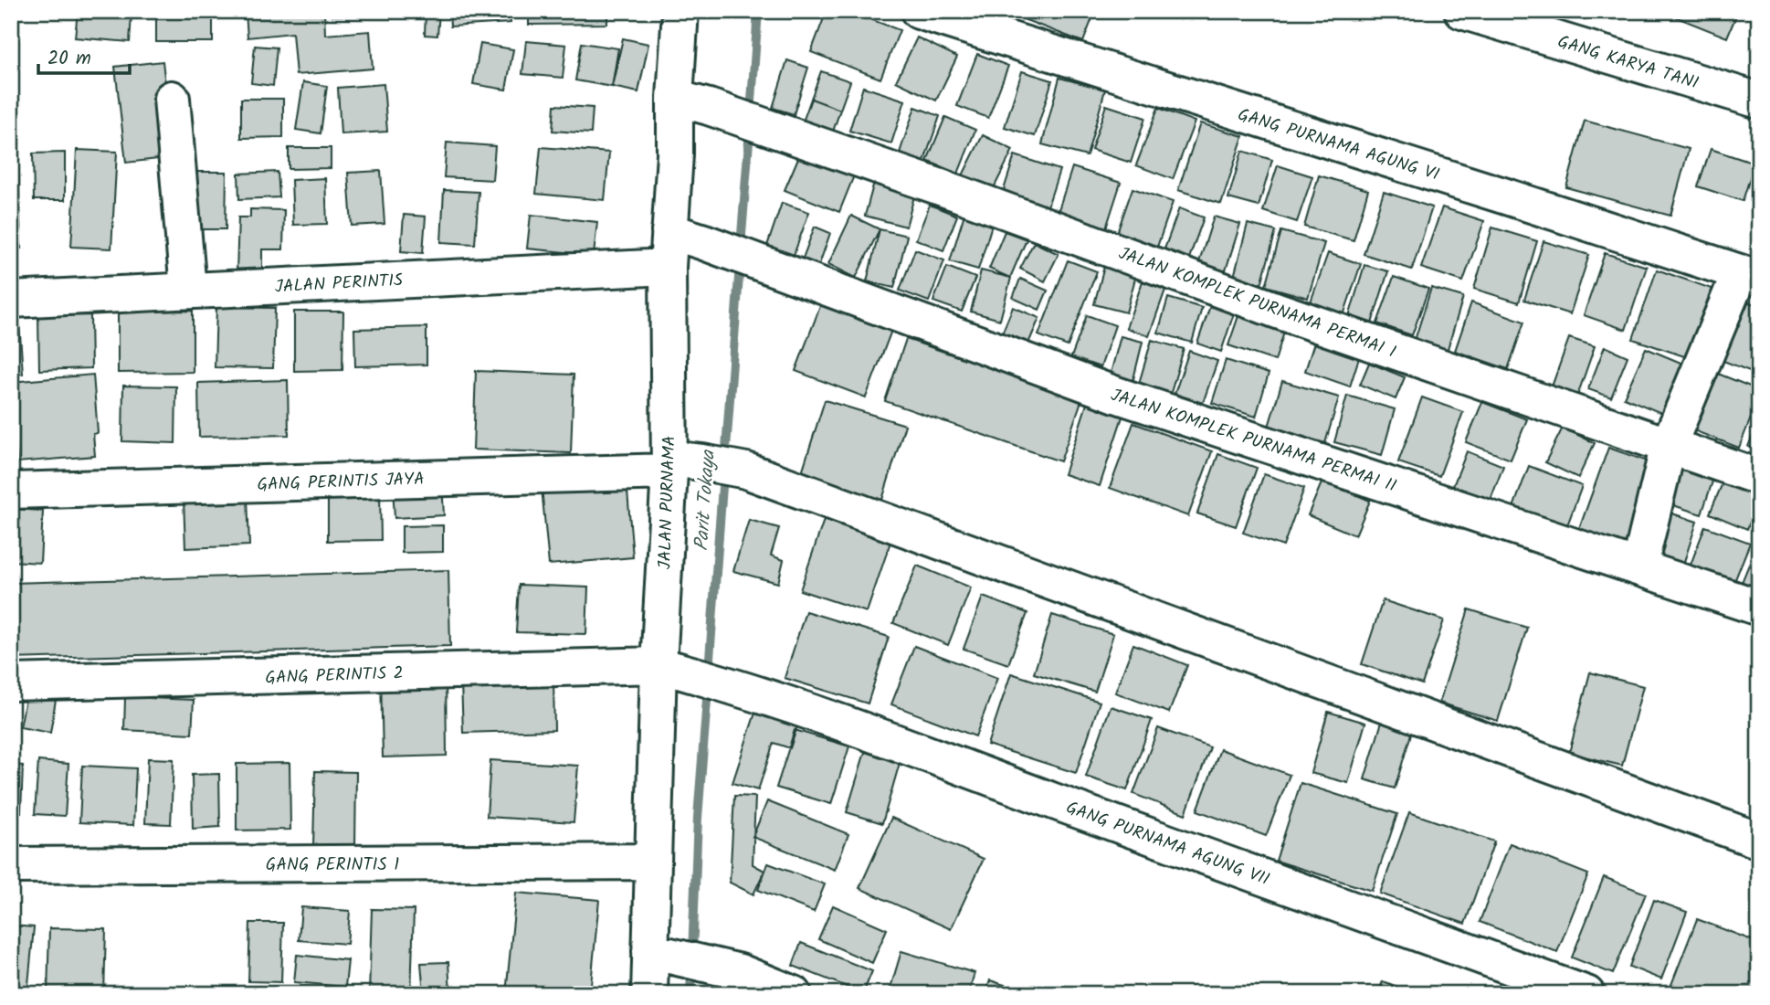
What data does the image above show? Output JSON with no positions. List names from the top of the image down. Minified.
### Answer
{"streets":{"street":["GANG KARYA TANI","GANG PURNAMA AGUNG VI","JALAN PERINTIS","JALAN KOMPLEK PURNAMA PERMAI I","JALAN KOMPLEK PURNAMA PERMAI II","GANG PERINTIS JAYA","JALAN PURNAMA","GANG PERINTIS 2","GANG PURNAMA AGUNG VII","GANG PERINTIS 1"]},"crossings":[["JALAN PERINTIS","JALAN PURNAMA"],["JALAN KOMPLEK PURNAMA PERMAI I","JALAN PURNAMA"],["JALAN KOMPLEK PURNAMA PERMAI II","JALAN PURNAMA"],["GANG PERINTIS JAYA","JALAN PURNAMA"],["JALAN PURNAMA","GANG PERINTIS 2"],["JALAN PURNAMA","GANG PURNAMA AGUNG VII"],["JALAN PURNAMA","GANG PERINTIS 1"],["GANG PERINTIS 2","GANG PURNAMA AGUNG VII"]],"water":["Parit Tokaya"],"scale_bar":"20 m"}
